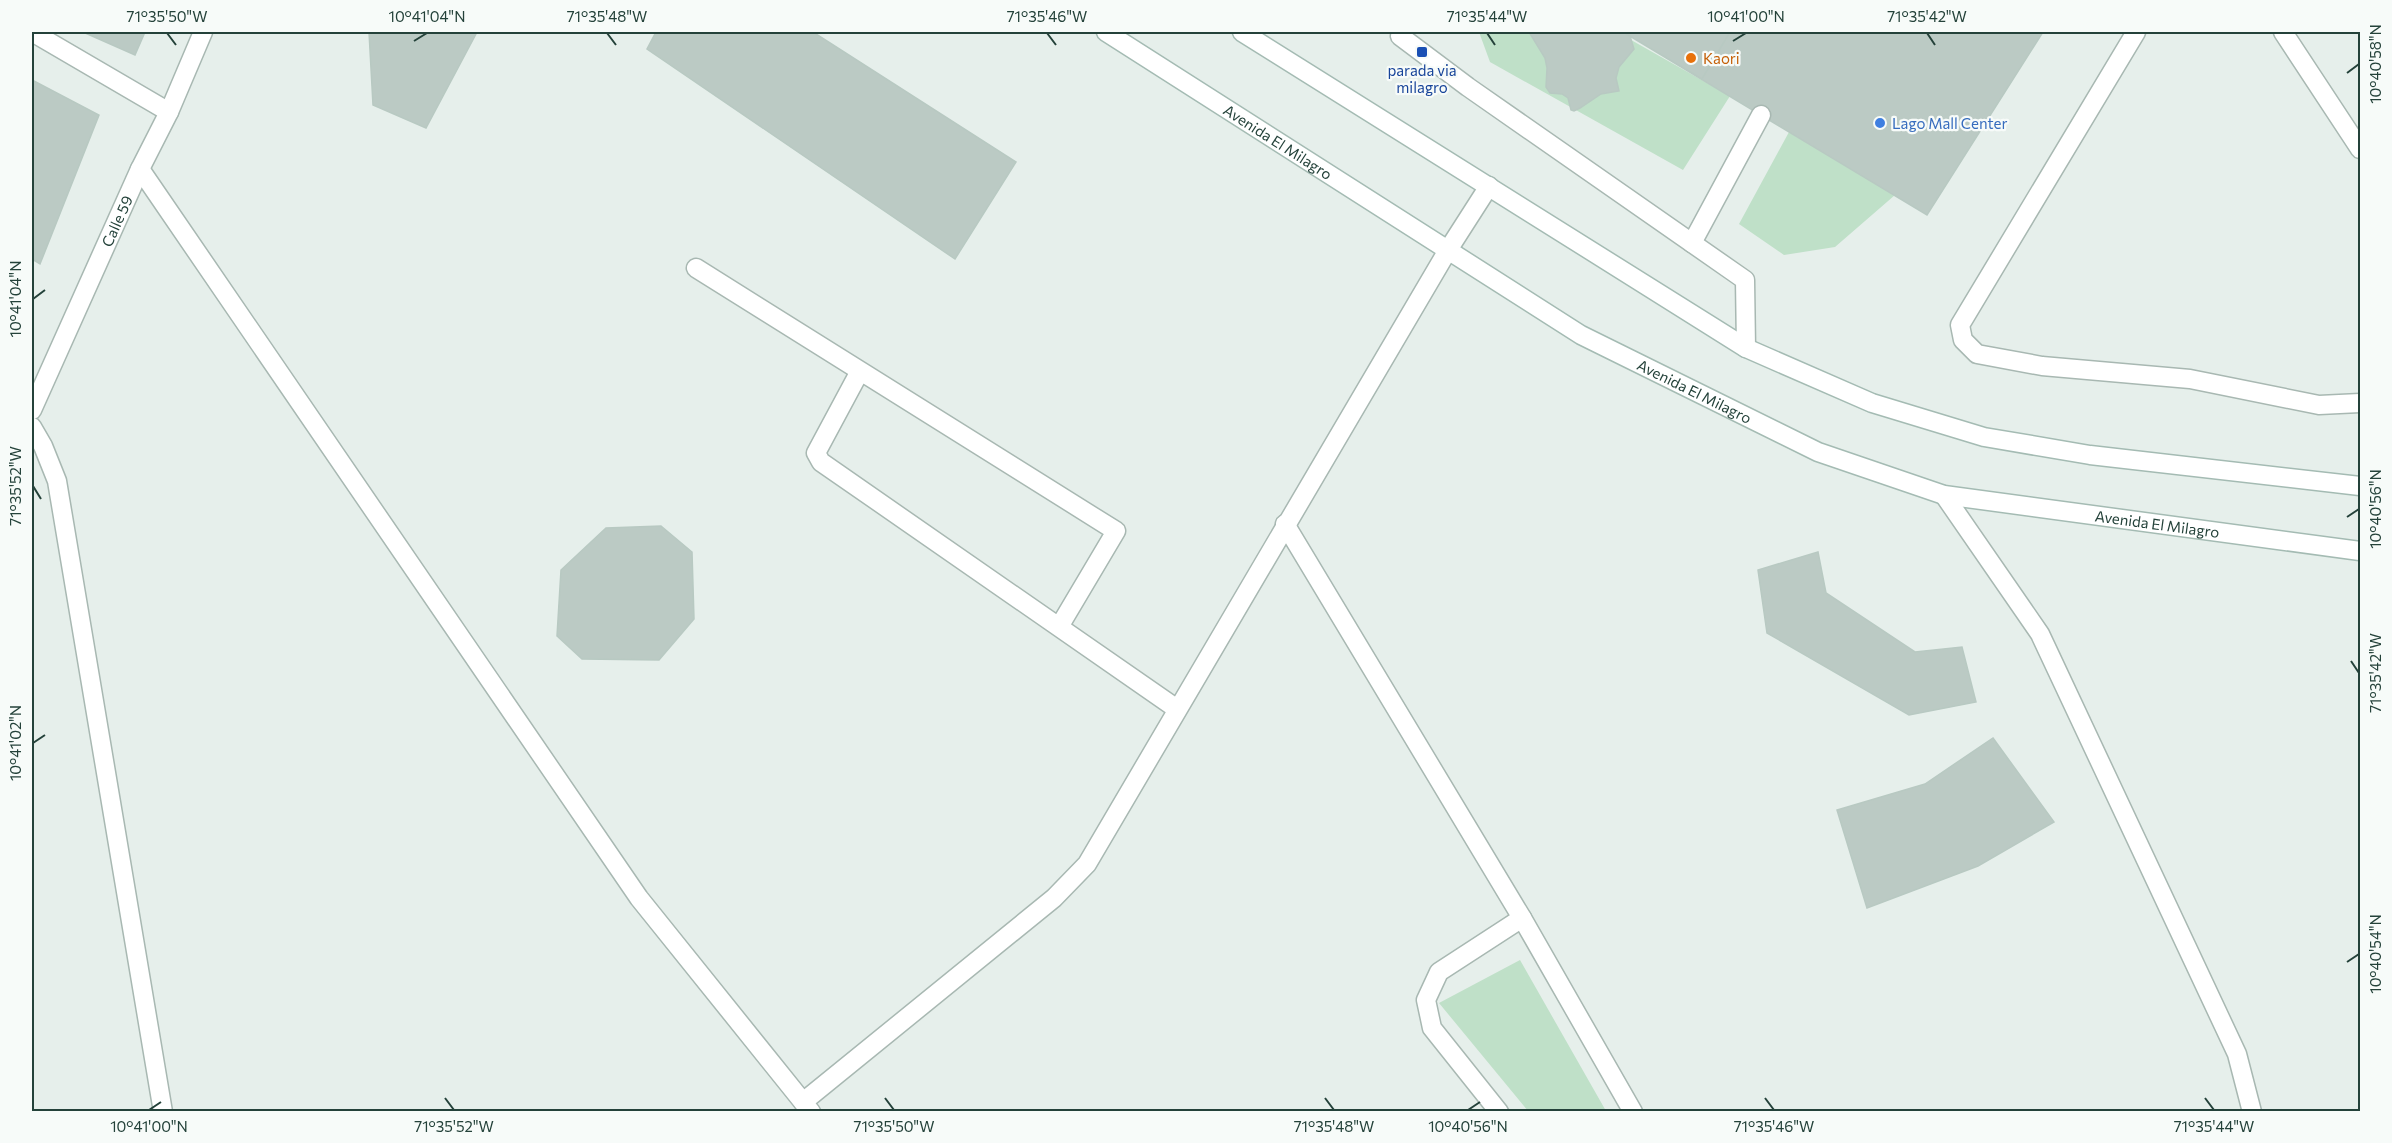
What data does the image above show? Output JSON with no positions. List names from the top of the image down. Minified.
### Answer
{"streets":{"street":["Avenida El Milagro","Calle 59"]},"places":{"transit":["parada via milagro"],"other":["Kaori","Lago Mall Center"]},"coordinates":["71°35'50\"W","10°41'04\"N","71°35'48\"W","71°35'46\"W","71°35'44\"W","10°41'00\"N","71°35'42\"W","10°40'58\"N","71°35'52\"W","10°40'56\"N","10°41'02\"N","10°40'54\"N"]}
